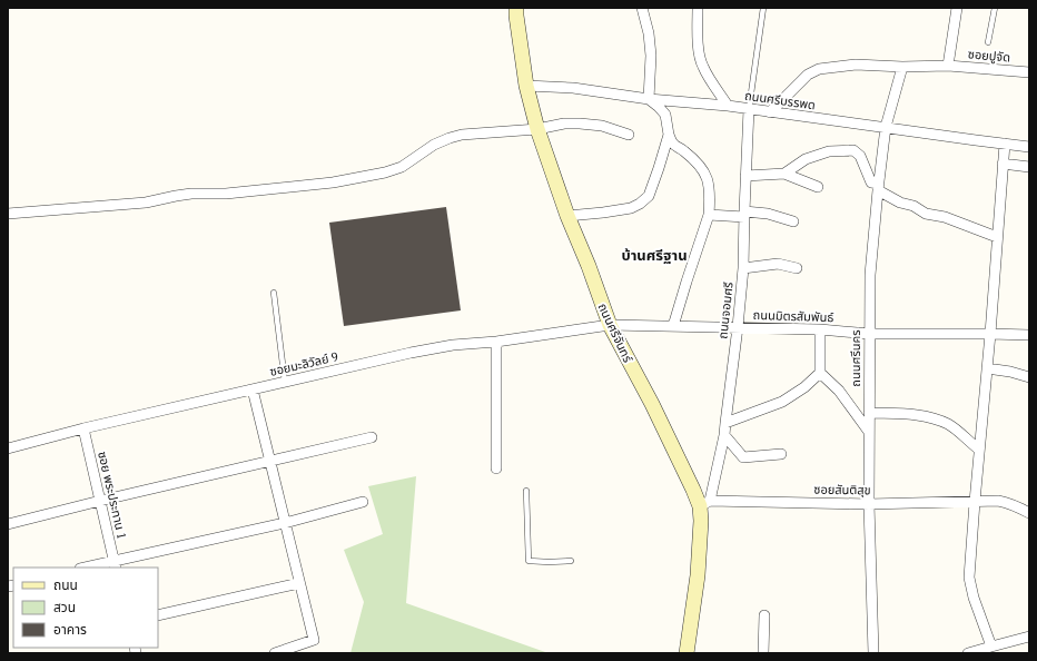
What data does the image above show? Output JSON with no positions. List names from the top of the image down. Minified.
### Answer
{"streets":{"main road":["ถนนศรีจันทร์"],"street":["ซอยปูจัด","ถนนศรีบรรพด","ถนนจอมศรี","ถนนมิตรสัมพันธ์","ถนนศรีนคร","ซอยมะลิวัลย์ 9","ซอยสันติสุข","ซอย พระประทาน 1"]},"crossings":[["ซอยปูจัด","ถนนศรีบรรพด"],["ซอยปูจัด","ถนนศรีนคร"],["ถนนศรีบรรพด","ถนนจอมศรี"],["ถนนศรีบรรพด","ถนนศรีจันทร์"],["ถนนศรีบรรพด","ถนนศรีนคร"],["ถนนจอมศรี","ถนนมิตรสัมพันธ์"],["ถนนจอมศรี","ถนนศรีจันทร์"],["ถนนจอมศรี","ซอยสันติสุข"],["ถนนมิตรสัมพันธ์","ถนนศรีจันทร์"],["ถนนมิตรสัมพันธ์","ถนนศรีนคร"],["ถนนมิตรสัมพันธ์","ซอยมะลิวัลย์ 9"],["ถนนศรีจันทร์","ซอยมะลิวัลย์ 9"],["ถนนศรีจันทร์","ซอยสันติสุข"],["ถนนศรีนคร","ซอยสันติสุข"],["ซอยมะลิวัลย์ 9","ซอย พระประทาน 1"]],"districts":["บ้านศรีฐาน"],"legend":["ถนน","สวน","อาคาร"]}
